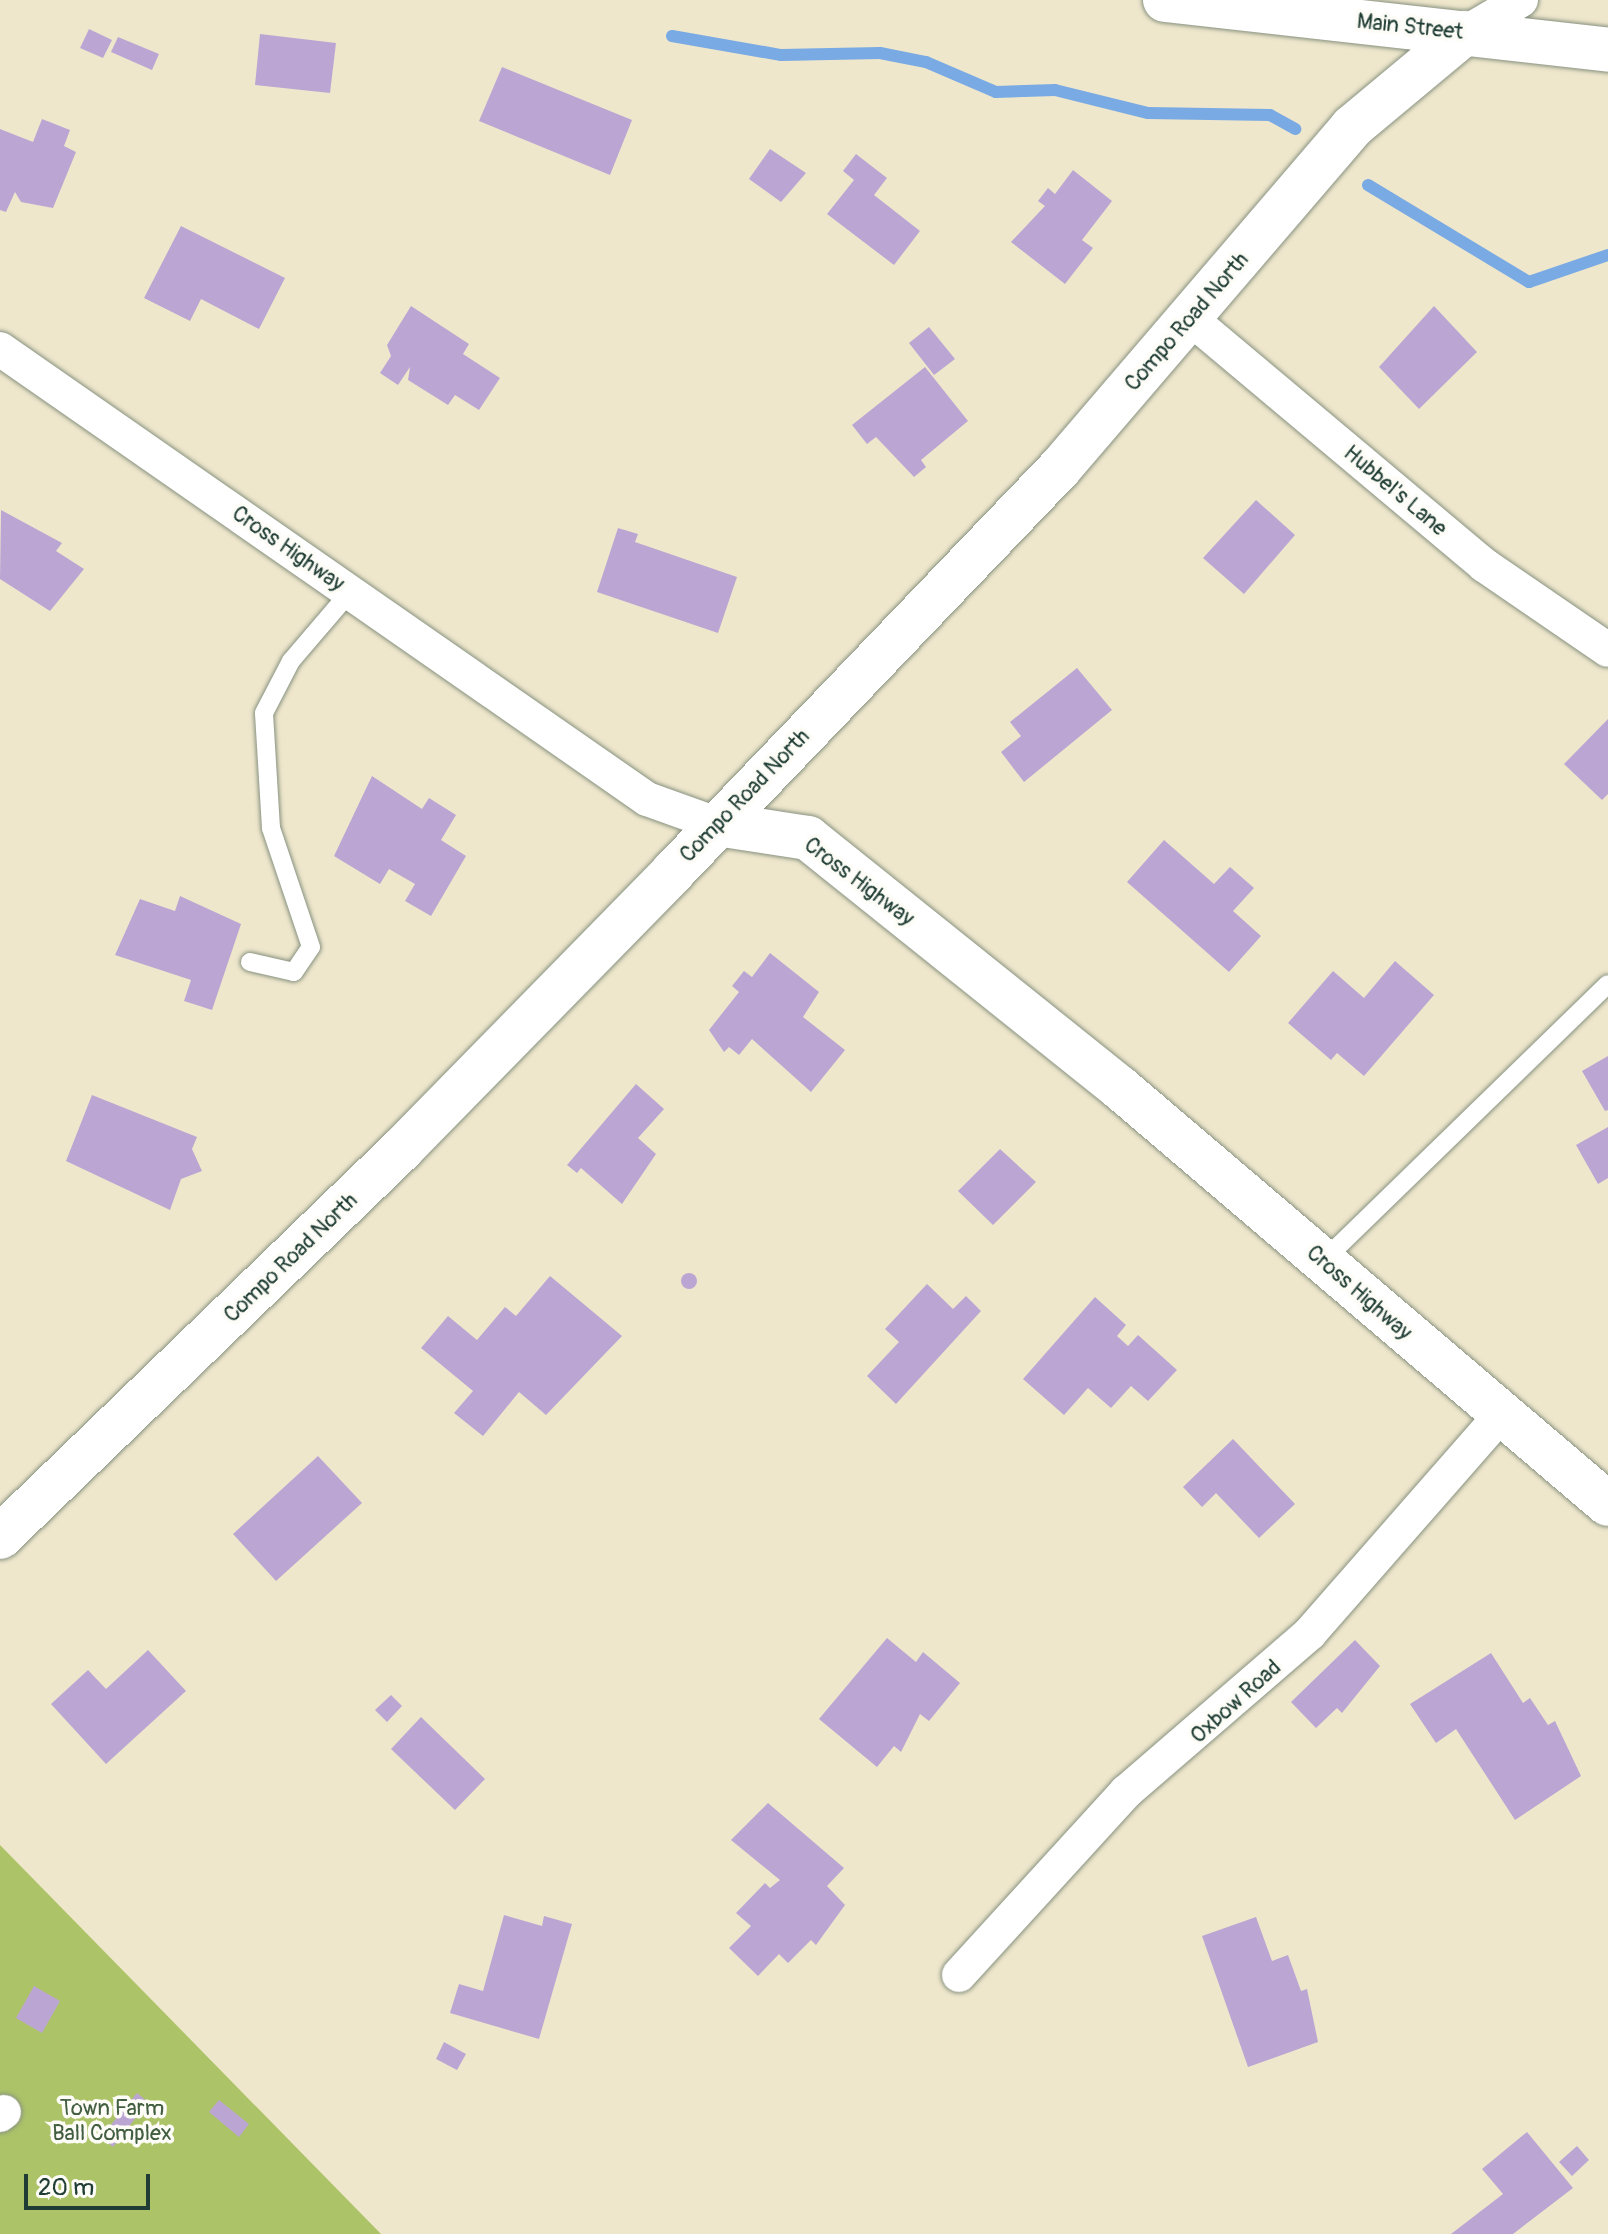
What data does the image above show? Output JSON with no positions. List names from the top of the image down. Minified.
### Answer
{"streets":{"main road":["Main Street","Compo Road North","Cross Highway"],"street":["Hubbel's Lane","Oxbow Road"]},"crossings":[["Main Street","Compo Road North"],["Compo Road North","Hubbel's Lane"],["Compo Road North","Cross Highway"],["Cross Highway","Oxbow Road"]],"parks":["Town Farm Ball Complex"],"scale_bar":"20 m"}
